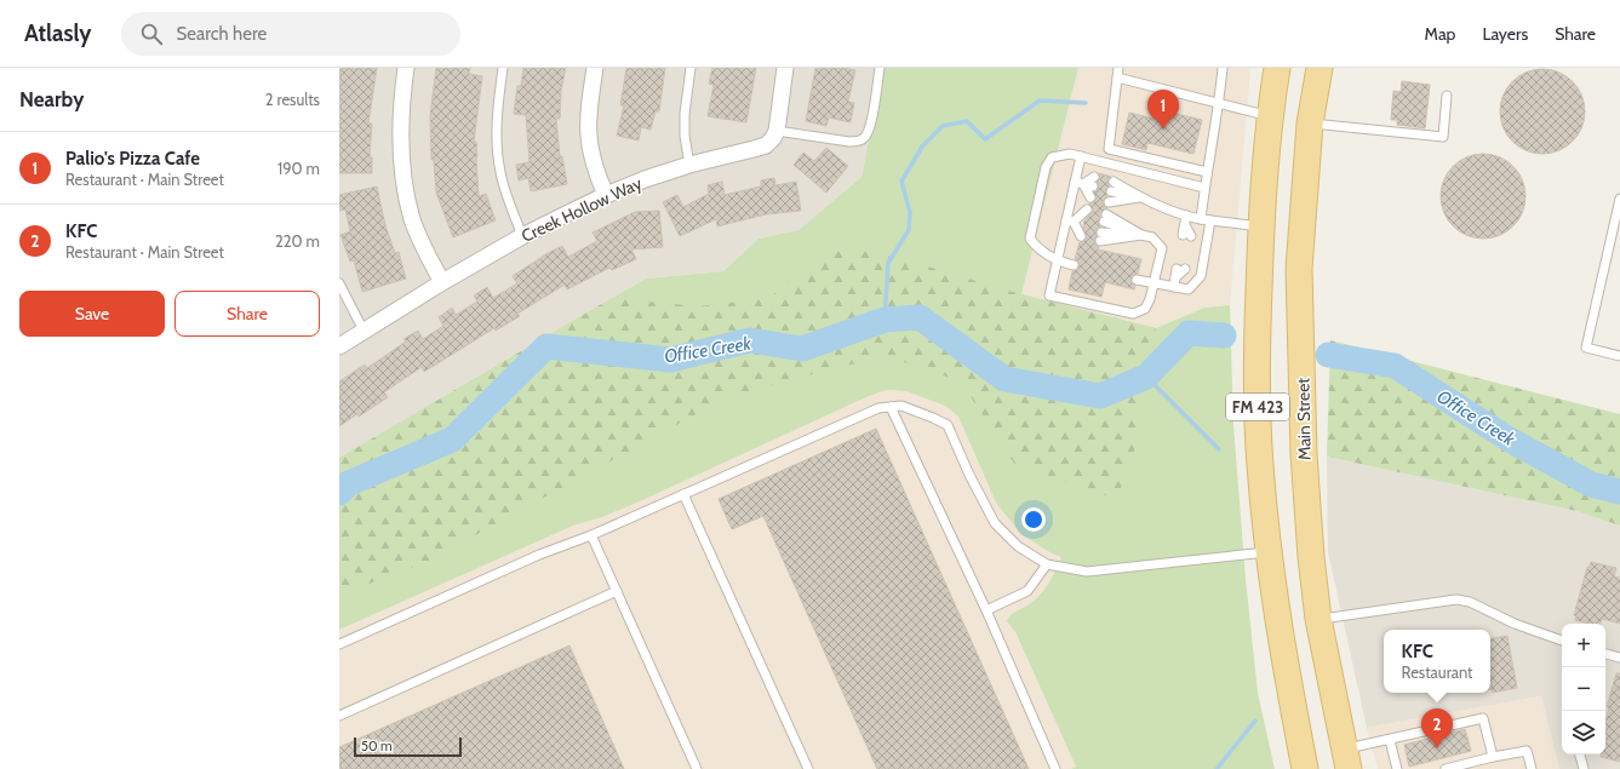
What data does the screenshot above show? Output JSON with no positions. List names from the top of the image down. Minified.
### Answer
{"streets":{"main road":["FM 423","Main Street"],"street":["Creek Hollow Way"]},"water":["Office Creek"],"scale_bar":"50 m","page":{"header":"Atlasly","search":"Search here","nav":["Map","Layers","Share"],"heading":["Nearby","2 results"],"pins":["1","2"],"list":[{"mark":"1","name":"Palio's Pizza Cafe","note":"Restaurant · Main Street","value":"190 m"},{"mark":"2","name":"KFC","note":"Restaurant · Main Street","value":"220 m"}],"buttons":["Save","Share"],"map_buttons":["+","−"],"popup":["KFC","Restaurant"],"scale":"50 m"}}
